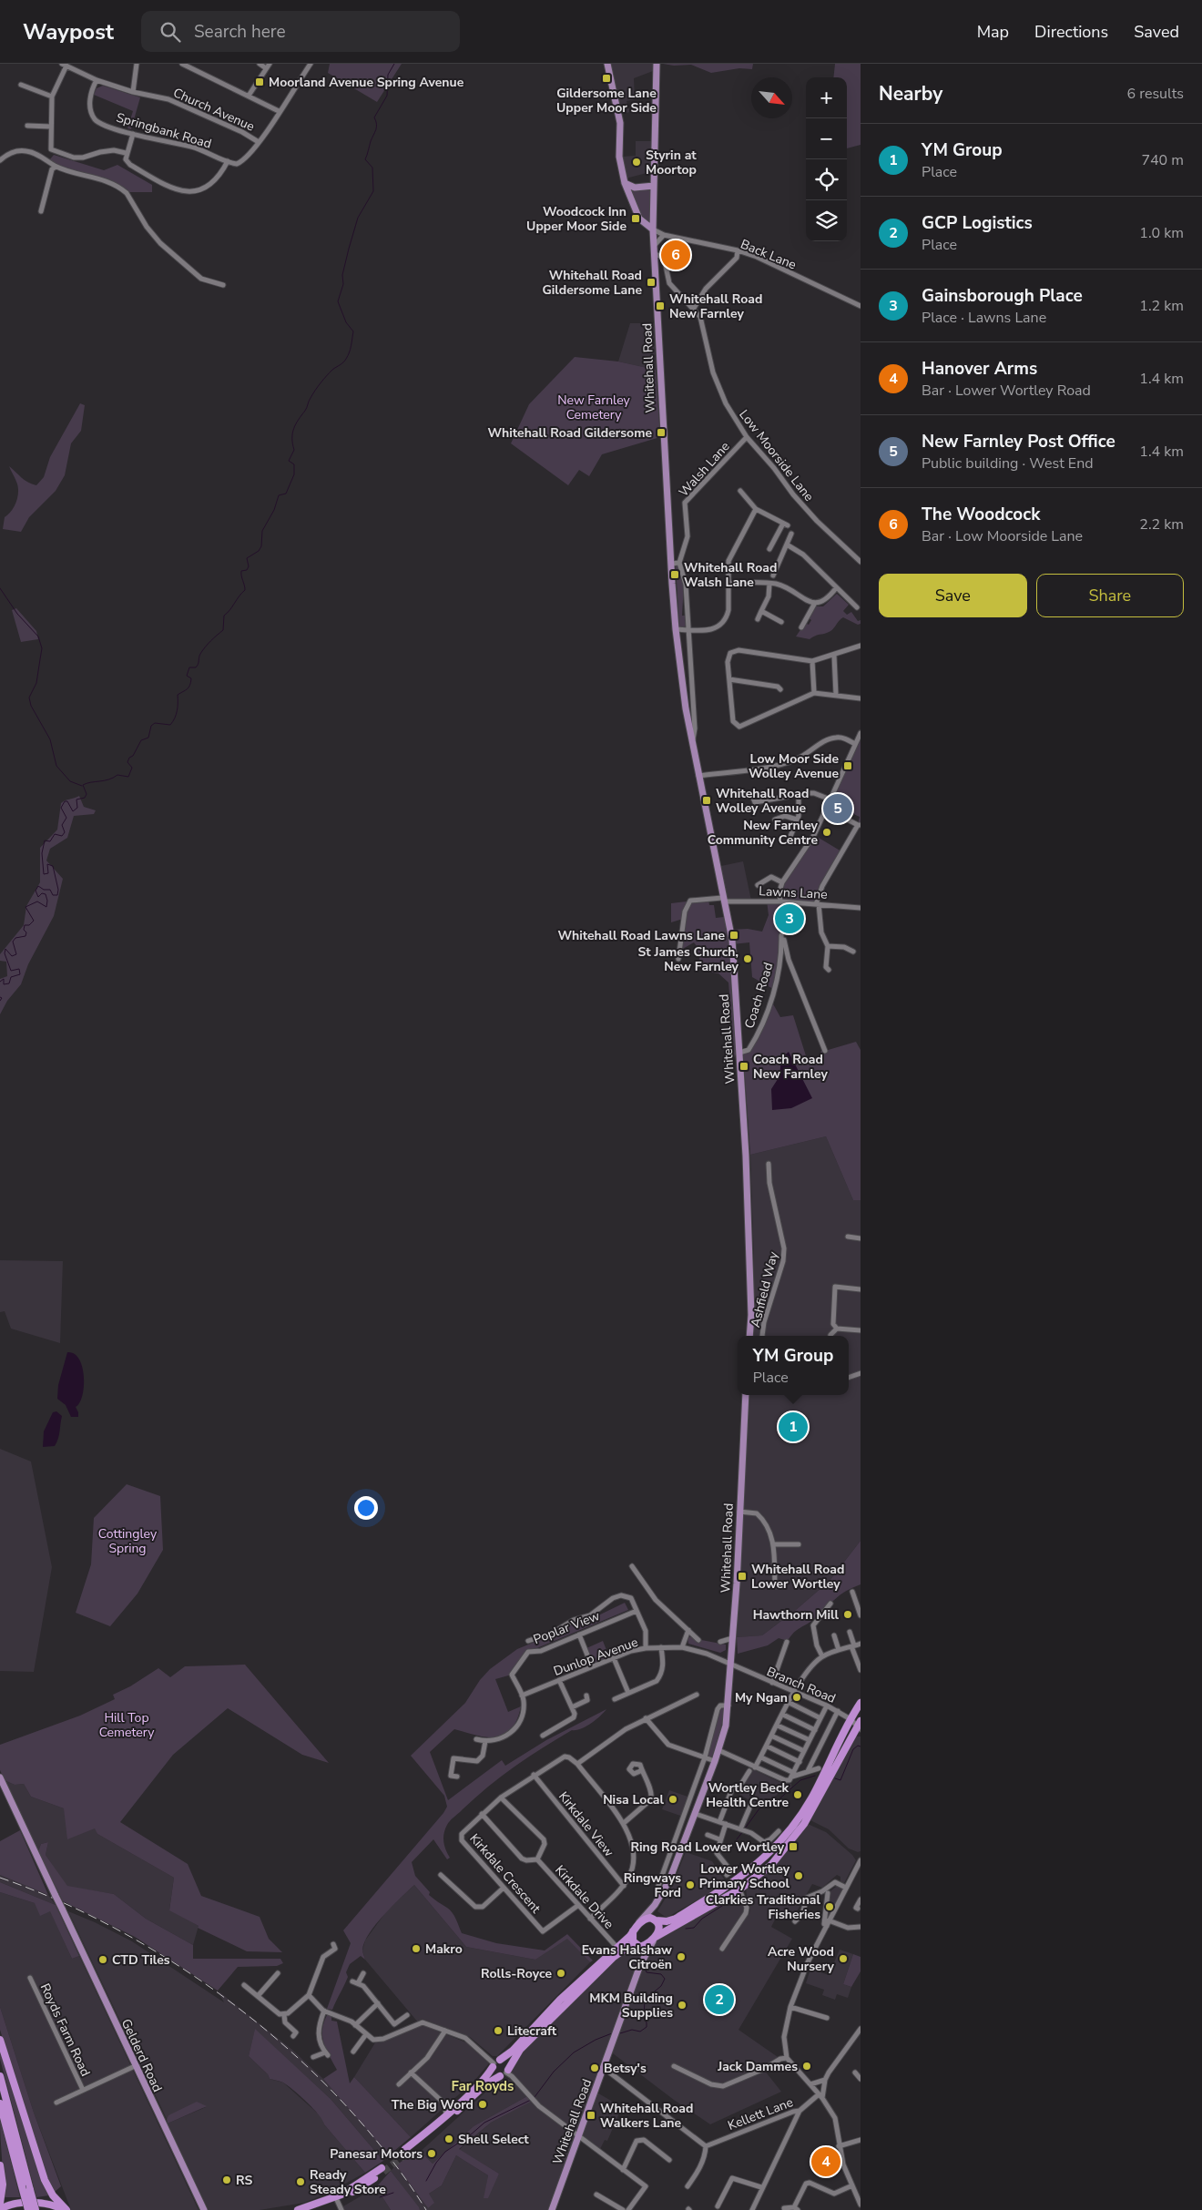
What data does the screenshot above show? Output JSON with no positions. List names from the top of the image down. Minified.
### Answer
{"streets":{"main road":["Whitehall Road","Gelderd Road"],"street":["Church Avenue","Springbank Road","Back Lane","Low Moorside Lane","Walsh Lane","Lawns Lane","Coach Road","Ashfield Way","Poplar View","Dunlop Avenue","Branch Road","Kirkdale View","Kirkdale Crescent","Kirkdale Drive","Royds Farm Road","Kellett Lane"]},"crossings":[["Church Avenue","Springbank Road"],["Back Lane","Whitehall Road"],["Whitehall Road","Low Moorside Lane"],["Whitehall Road","Walsh Lane"],["Whitehall Road","Lawns Lane"],["Whitehall Road","Coach Road"],["Whitehall Road","Dunlop Avenue"],["Whitehall Road","Branch Road"],["Low Moorside Lane","Walsh Lane"],["Poplar View","Dunlop Avenue"],["Dunlop Avenue","Branch Road"],["Kirkdale View","Kirkdale Crescent"],["Kirkdale Crescent","Kirkdale Drive"],["Royds Farm Road","Gelderd Road"]],"districts":["Far Royds"],"parks":["New Farnley Cemetery","Cottingley Spring","Hill Top Cemetery"],"places":{"transit":["Gildersome Lane Upper Moor Side","Moorland Avenue Spring Avenue","Woodcock Inn Upper Moor Side","Whitehall Road Gildersome Lane","Whitehall Road New Farnley","Whitehall Road Gildersome","Whitehall Road Walsh Lane","Low Moor Side Wolley Avenue","Whitehall Road Wolley Avenue","Whitehall Road Lawns Lane","Coach Road New Farnley","Whitehall Road Lower Wortley","Ring Road Lower Wortley","Whitehall Road Walkers Lane"],"other":["Styrin at Moortop","New Farnley Community Centre","St James Church, New Farnley","Hawthorn Mill","My Ngan","Wortley Beck Health Centre","Nisa Local","Lower Wortley Primary School","Ringways Ford","Clarkies Traditional Fisheries","Makro","Evans Halshaw Citroën","Acre Wood Nursery","CTD Tiles","Rolls-Royce","MKM Building Supplies","Litecraft","Jack Dammes","Betsy's","The Big Word","Shell Select","Panesar Motors","RS","Ready Steady Store"]},"north":"bottom right","page":{"header":"Waypost","search":"Search here","nav":["Map","Directions","Saved"],"heading":["Nearby","6 results"],"map_buttons":["+","−"],"list":[{"mark":"1","name":"YM Group","note":"Place","value":"740 m"},{"mark":"2","name":"GCP Logistics","note":"Place","value":"1.0 km"},{"mark":"3","name":"Gainsborough Place","note":"Place · Lawns Lane","value":"1.2 km"},{"mark":"4","name":"Hanover Arms","note":"Bar · Lower Wortley Road","value":"1.4 km"},{"mark":"5","name":"New Farnley Post Office","note":"Public building · West End","value":"1.4 km"},{"mark":"6","name":"The Woodcock","note":"Bar · Low Moorside Lane","value":"2.2 km"}],"pins":["6","5","3","1","2","4"],"buttons":["Save","Share"],"popup":["YM Group","Place"]}}
